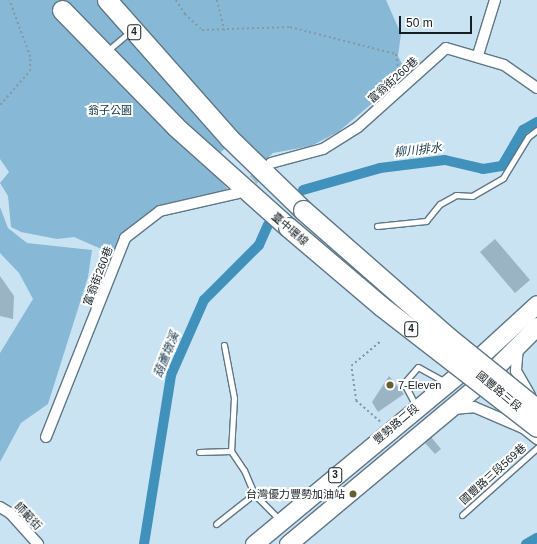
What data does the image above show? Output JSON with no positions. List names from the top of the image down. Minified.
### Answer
{"streets":{"highway":["4","臺中環線"],"main road":["豐勢路二段","3"],"street":["富翁街260巷","國豐路三段","師範街"],"lane":["國豐路三段569巷"]},"crossings":[["臺中環線","國豐路三段"],["國豐路三段","豐勢路二段"]],"water":["柳川排水","葫蘆墩溪"],"parks":["翁子公園"],"places":["7-Eleven","台灣優力豐勢加油站"],"scale_bar":"50 m"}
